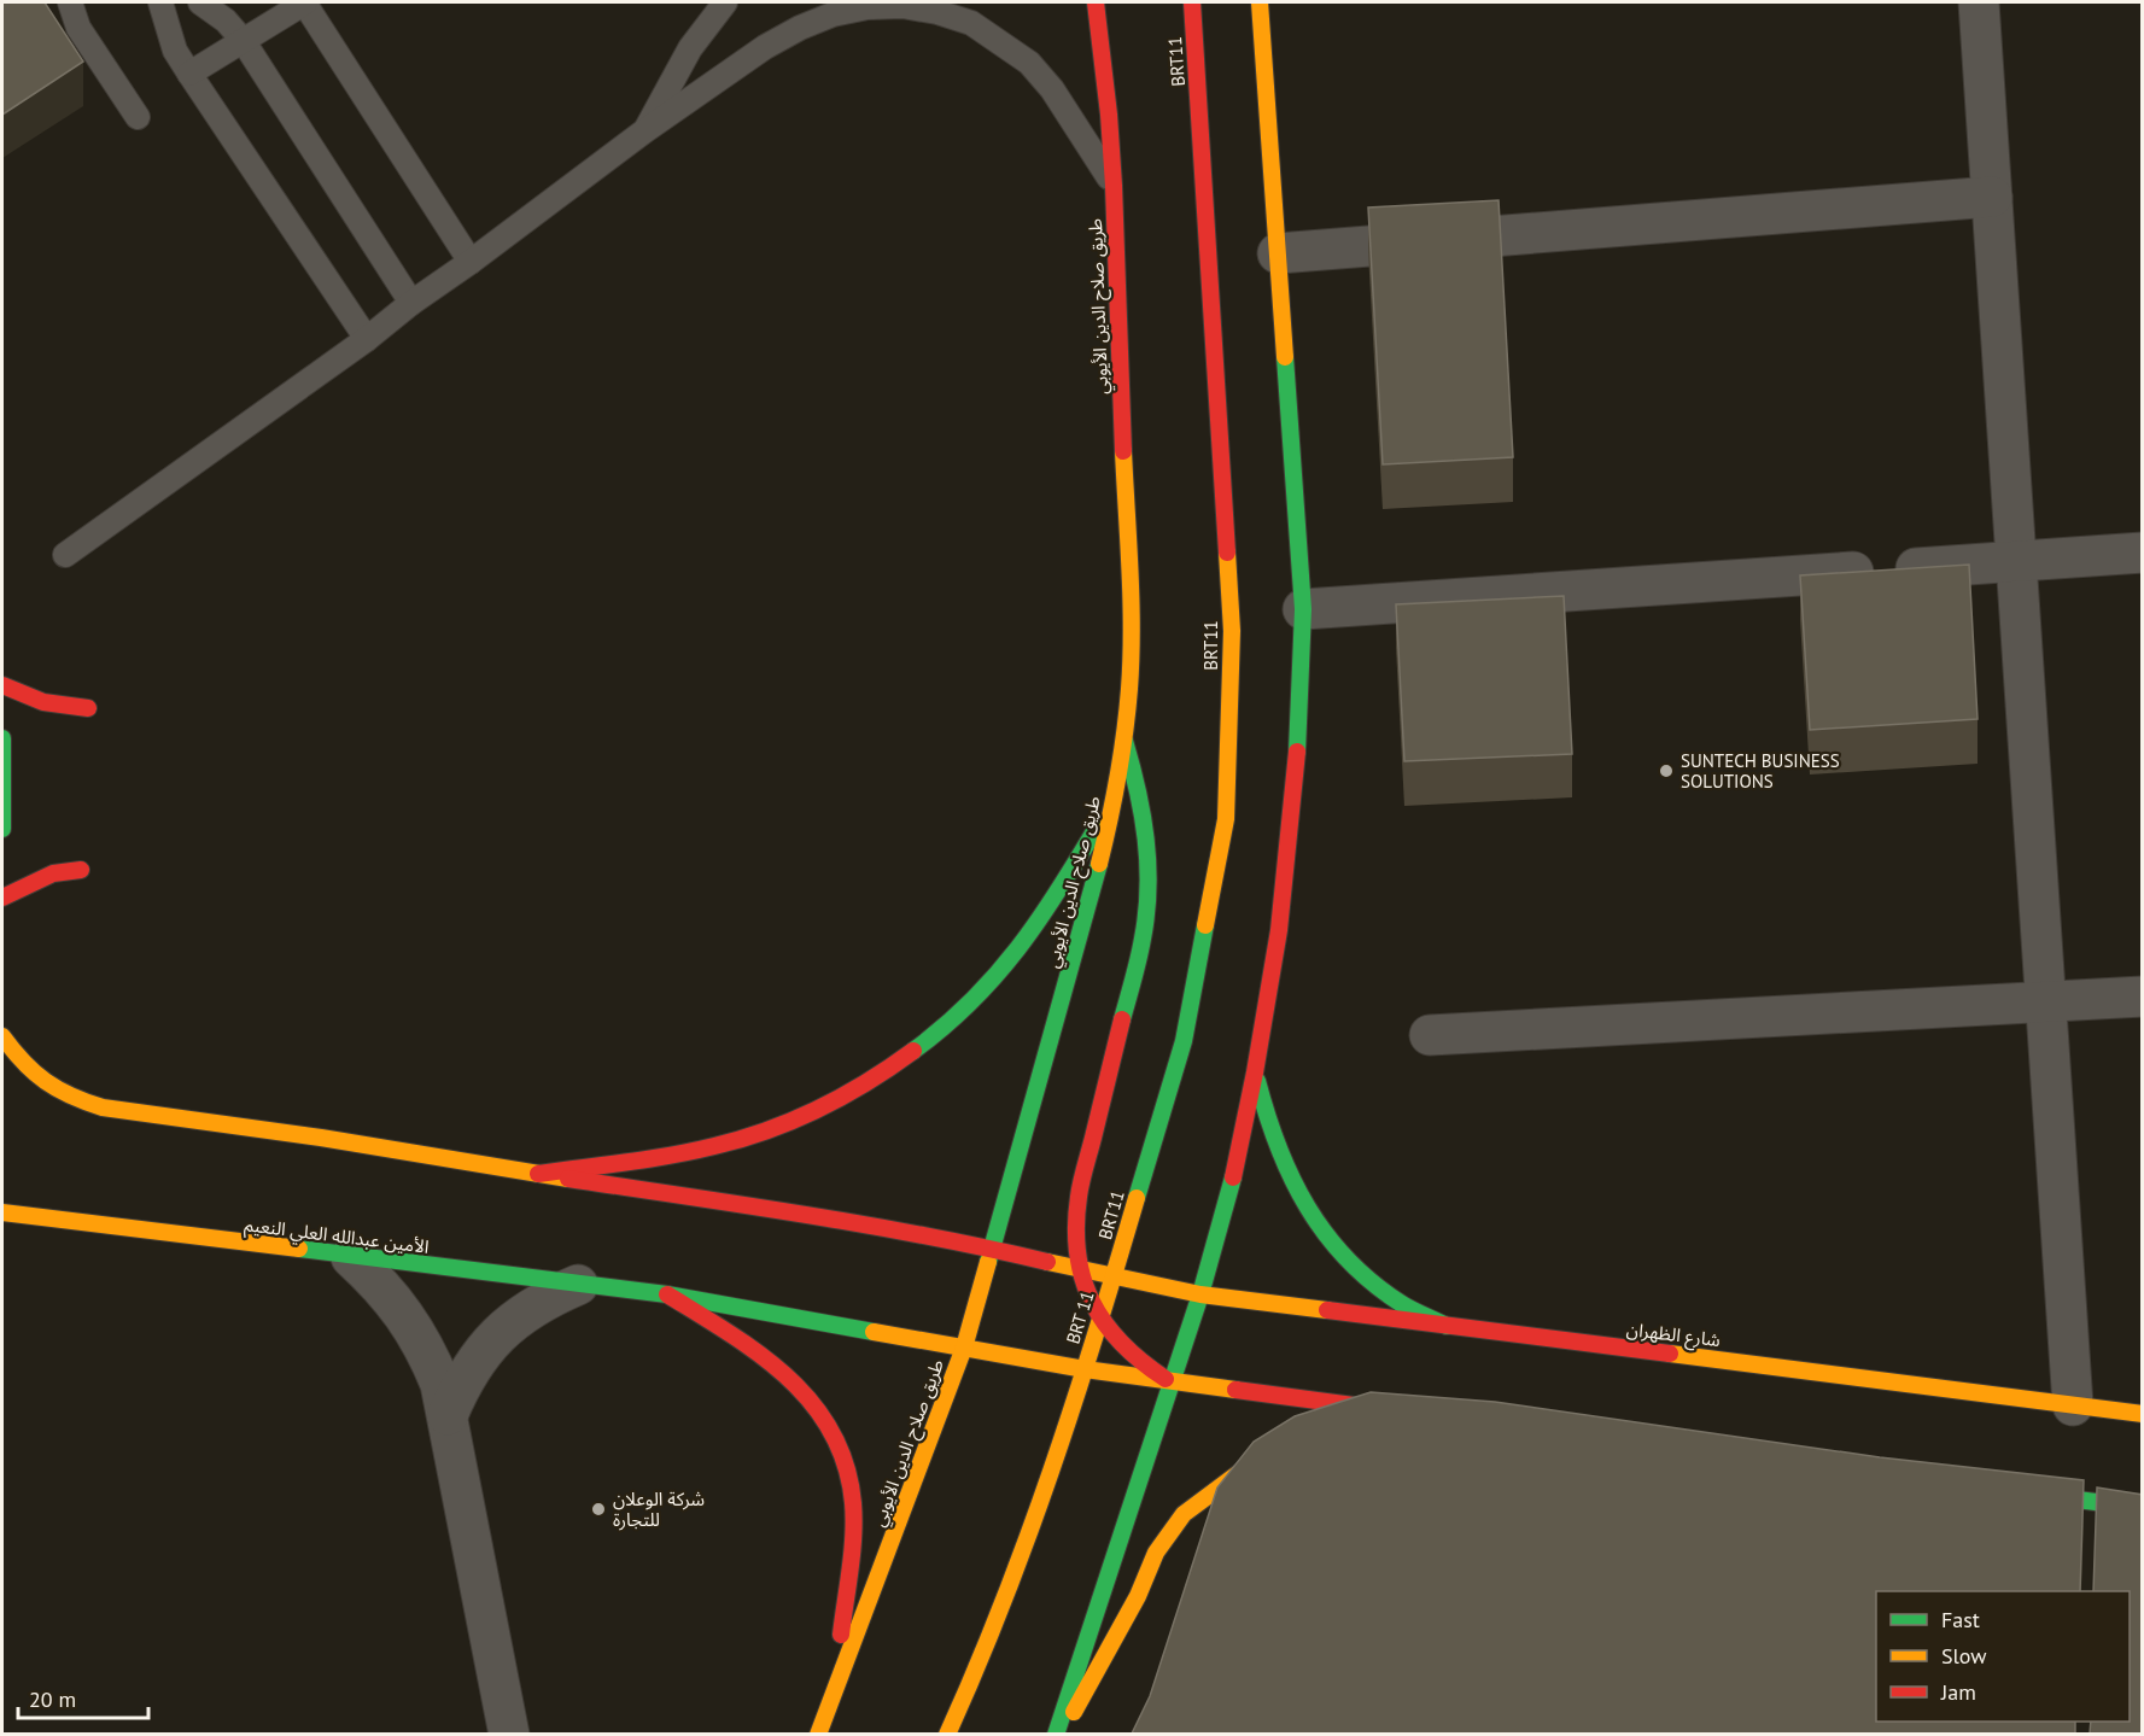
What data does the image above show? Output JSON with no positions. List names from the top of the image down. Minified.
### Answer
{"streets":{"main road":["BRT11","طريق صلاح الدين الأيوبي","الأمين عبدالله العلي النعيم","BRT 11","شارع الظهران"]},"crossings":[["BRT11","BRT 11"],["BRT11","شارع الظهران"],["طريق صلاح الدين الأيوبي","الأمين عبدالله العلي النعيم"],["طريق صلاح الدين الأيوبي","شارع الظهران"],["الأمين عبدالله العلي النعيم","BRT 11"],["BRT 11","شارع الظهران"]],"places":["SUNTECH BUSINESS SOLUTIONS","شركة الوعلان للتجارة"],"legend":["Fast","Slow","Jam"],"scale_bar":"20 m"}
